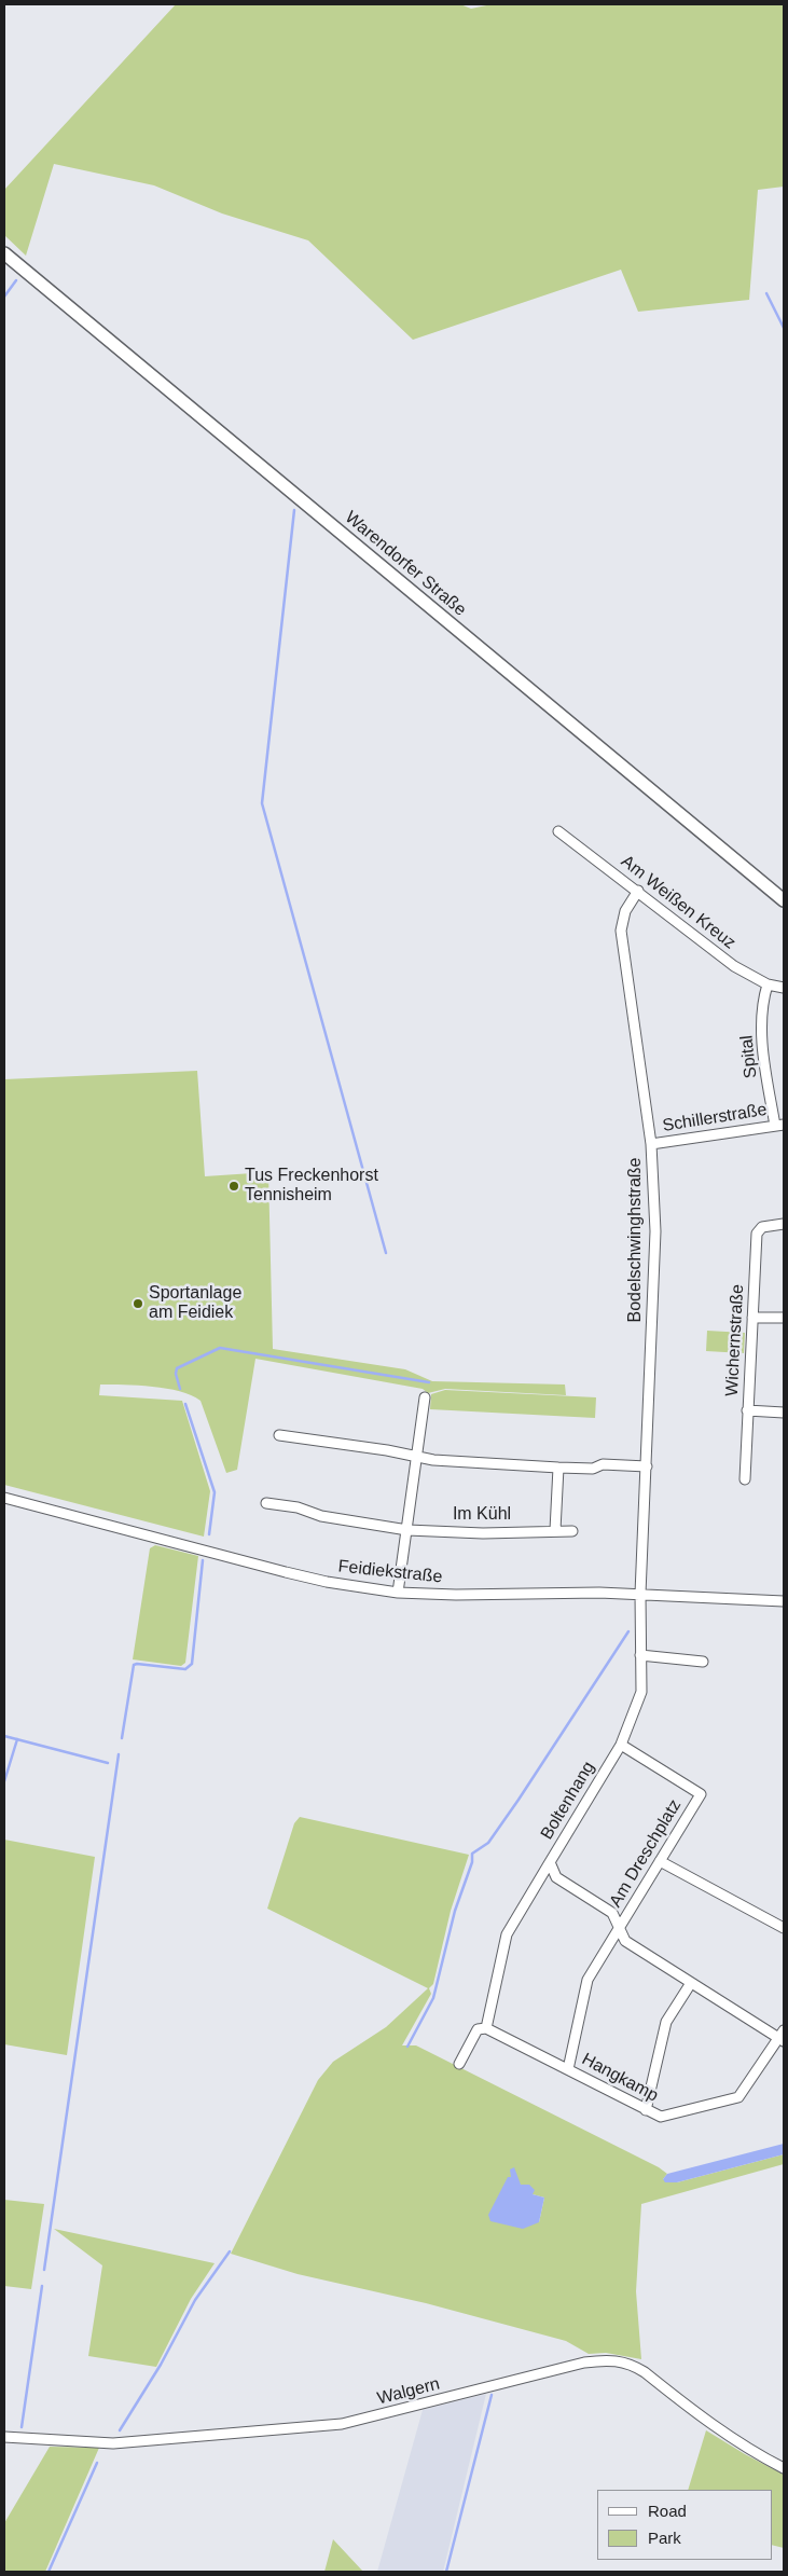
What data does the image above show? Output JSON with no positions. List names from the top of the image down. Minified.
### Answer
{"streets":{"main road":["Warendorfer Straße"],"street":["Am Weißen Kreuz","Spital","Schillerstraße","Bodelschwinghstraße","Wichernstraße","Im Kühl","Feidiekstraße","Boltenhang","Am Dreschplatz","Hangkamp","Walgern"]},"crossings":[["Am Weißen Kreuz","Spital"],["Am Weißen Kreuz","Bodelschwinghstraße"],["Spital","Schillerstraße"],["Schillerstraße","Bodelschwinghstraße"],["Bodelschwinghstraße","Feidiekstraße"],["Bodelschwinghstraße","Boltenhang"],["Feidiekstraße","Boltenhang"],["Boltenhang","Am Dreschplatz"],["Boltenhang","Hangkamp"],["Am Dreschplatz","Hangkamp"]],"places":["Tus Freckenhorst Tennisheim","Sportanlage am Feidiek"],"legend":["Road","Park"]}
